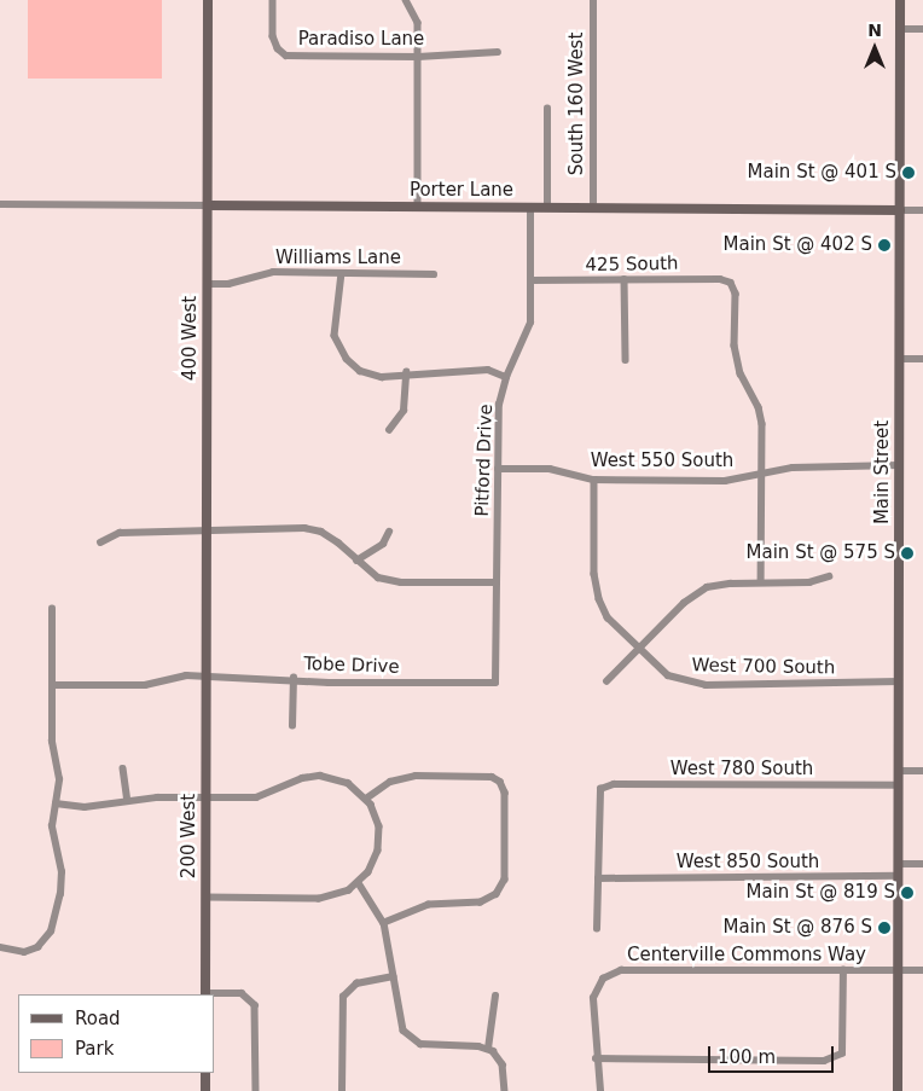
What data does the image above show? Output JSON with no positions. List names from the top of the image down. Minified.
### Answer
{"streets":{"main road":["Porter Lane","400 West","Main Street","200 West"],"street":["Paradiso Lane","South 160 West","Williams Lane","425 South","Pitford Drive","West 550 South","Tobe Drive","West 700 South","West 780 South","West 850 South","Centerville Commons Way"]},"crossings":[["South 160 West","Porter Lane"],["Porter Lane","400 West"],["Porter Lane","Pitford Drive"],["Porter Lane","Main Street"],["Williams Lane","400 West"],["425 South","Pitford Drive"],["425 South","West 550 South"],["400 West","Tobe Drive"],["400 West","200 West"],["Pitford Drive","West 550 South"],["Pitford Drive","Tobe Drive"],["West 550 South","Main Street"],["West 550 South","West 700 South"],["Main Street","West 700 South"],["Main Street","West 780 South"],["Main Street","West 850 South"],["Main Street","Centerville Commons Way"],["Tobe Drive","200 West"],["West 780 South","West 850 South"]],"places":["Main St @ 401 S","Main St @ 402 S","Main St @ 575 S","Main St @ 819 S","Main St @ 876 S"],"legend":["Road","Park"],"scale_bar":"100 m","north":"top"}
